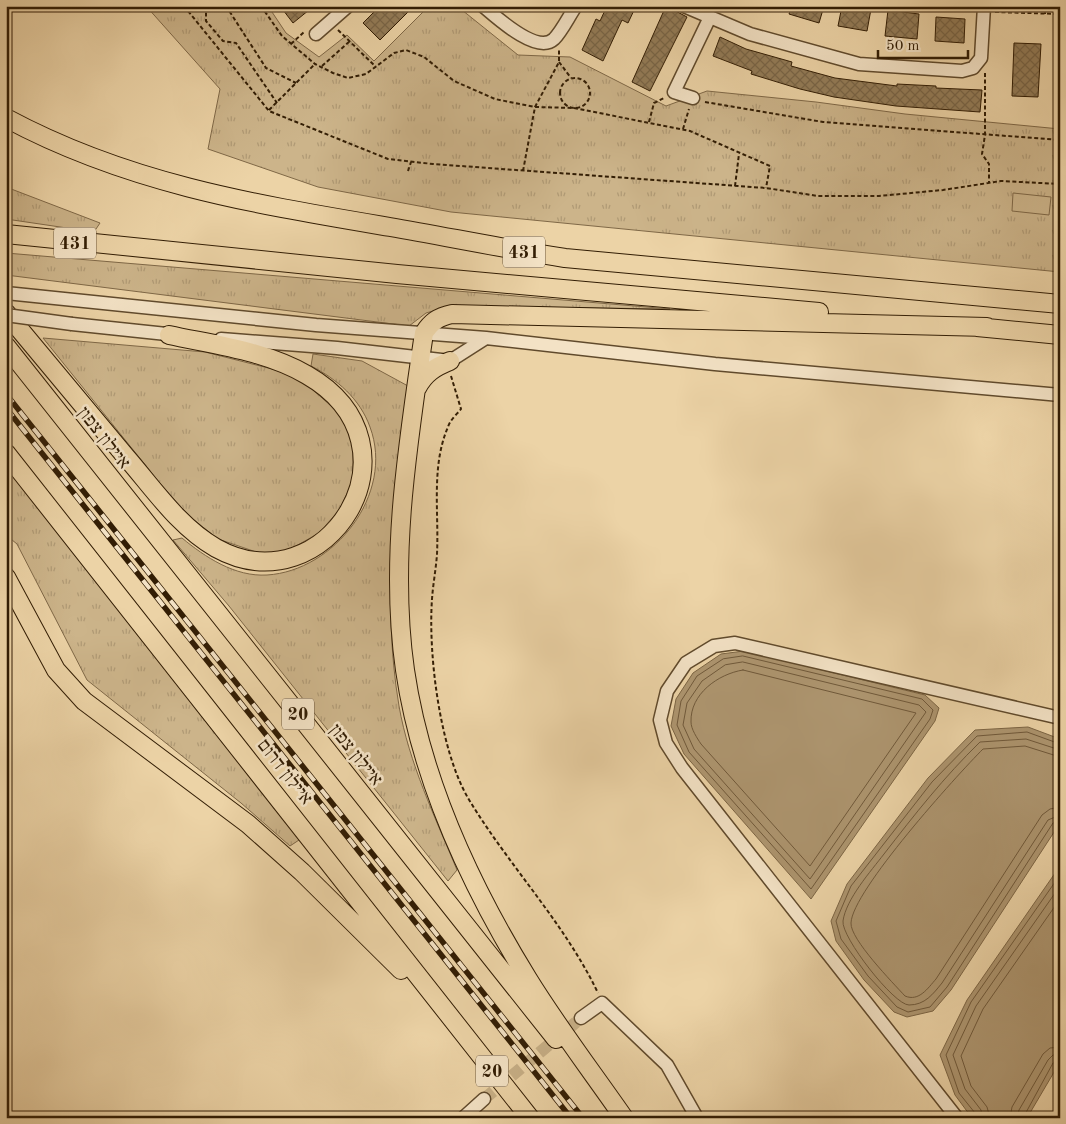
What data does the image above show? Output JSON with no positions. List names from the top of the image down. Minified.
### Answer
{"streets":{"highway":["431","איילון צפון","20","איילון דרום"]},"scale_bar":"50 m"}
